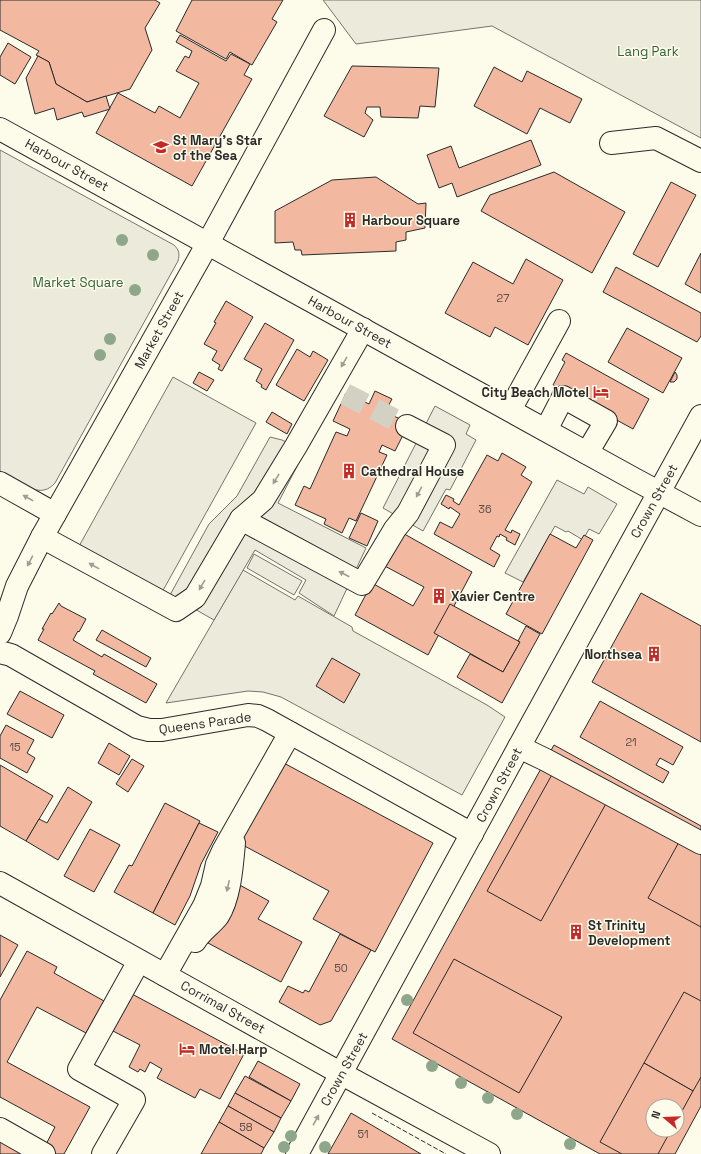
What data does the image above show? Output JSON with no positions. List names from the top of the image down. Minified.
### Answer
{"streets":{"street":["Harbour Street","Market Street","Crown Street","Queens Parade","Corrimal Street"]},"crossings":[["Harbour Street","Market Street"],["Harbour Street","Crown Street"],["Crown Street","Queens Parade"],["Crown Street","Corrimal Street"]],"parks":["Lang Park","Market Square"],"places":{"school or university":["St Mary's Star of the Sea"],"building":["Harbour Square","Cathedral House","Xavier Centre","Northsea","St Trinity Development"],"hotel":["City Beach Motel","Motel Harp"]},"house_numbers":["27","36","21","15","50","58","51"],"north":"left"}
